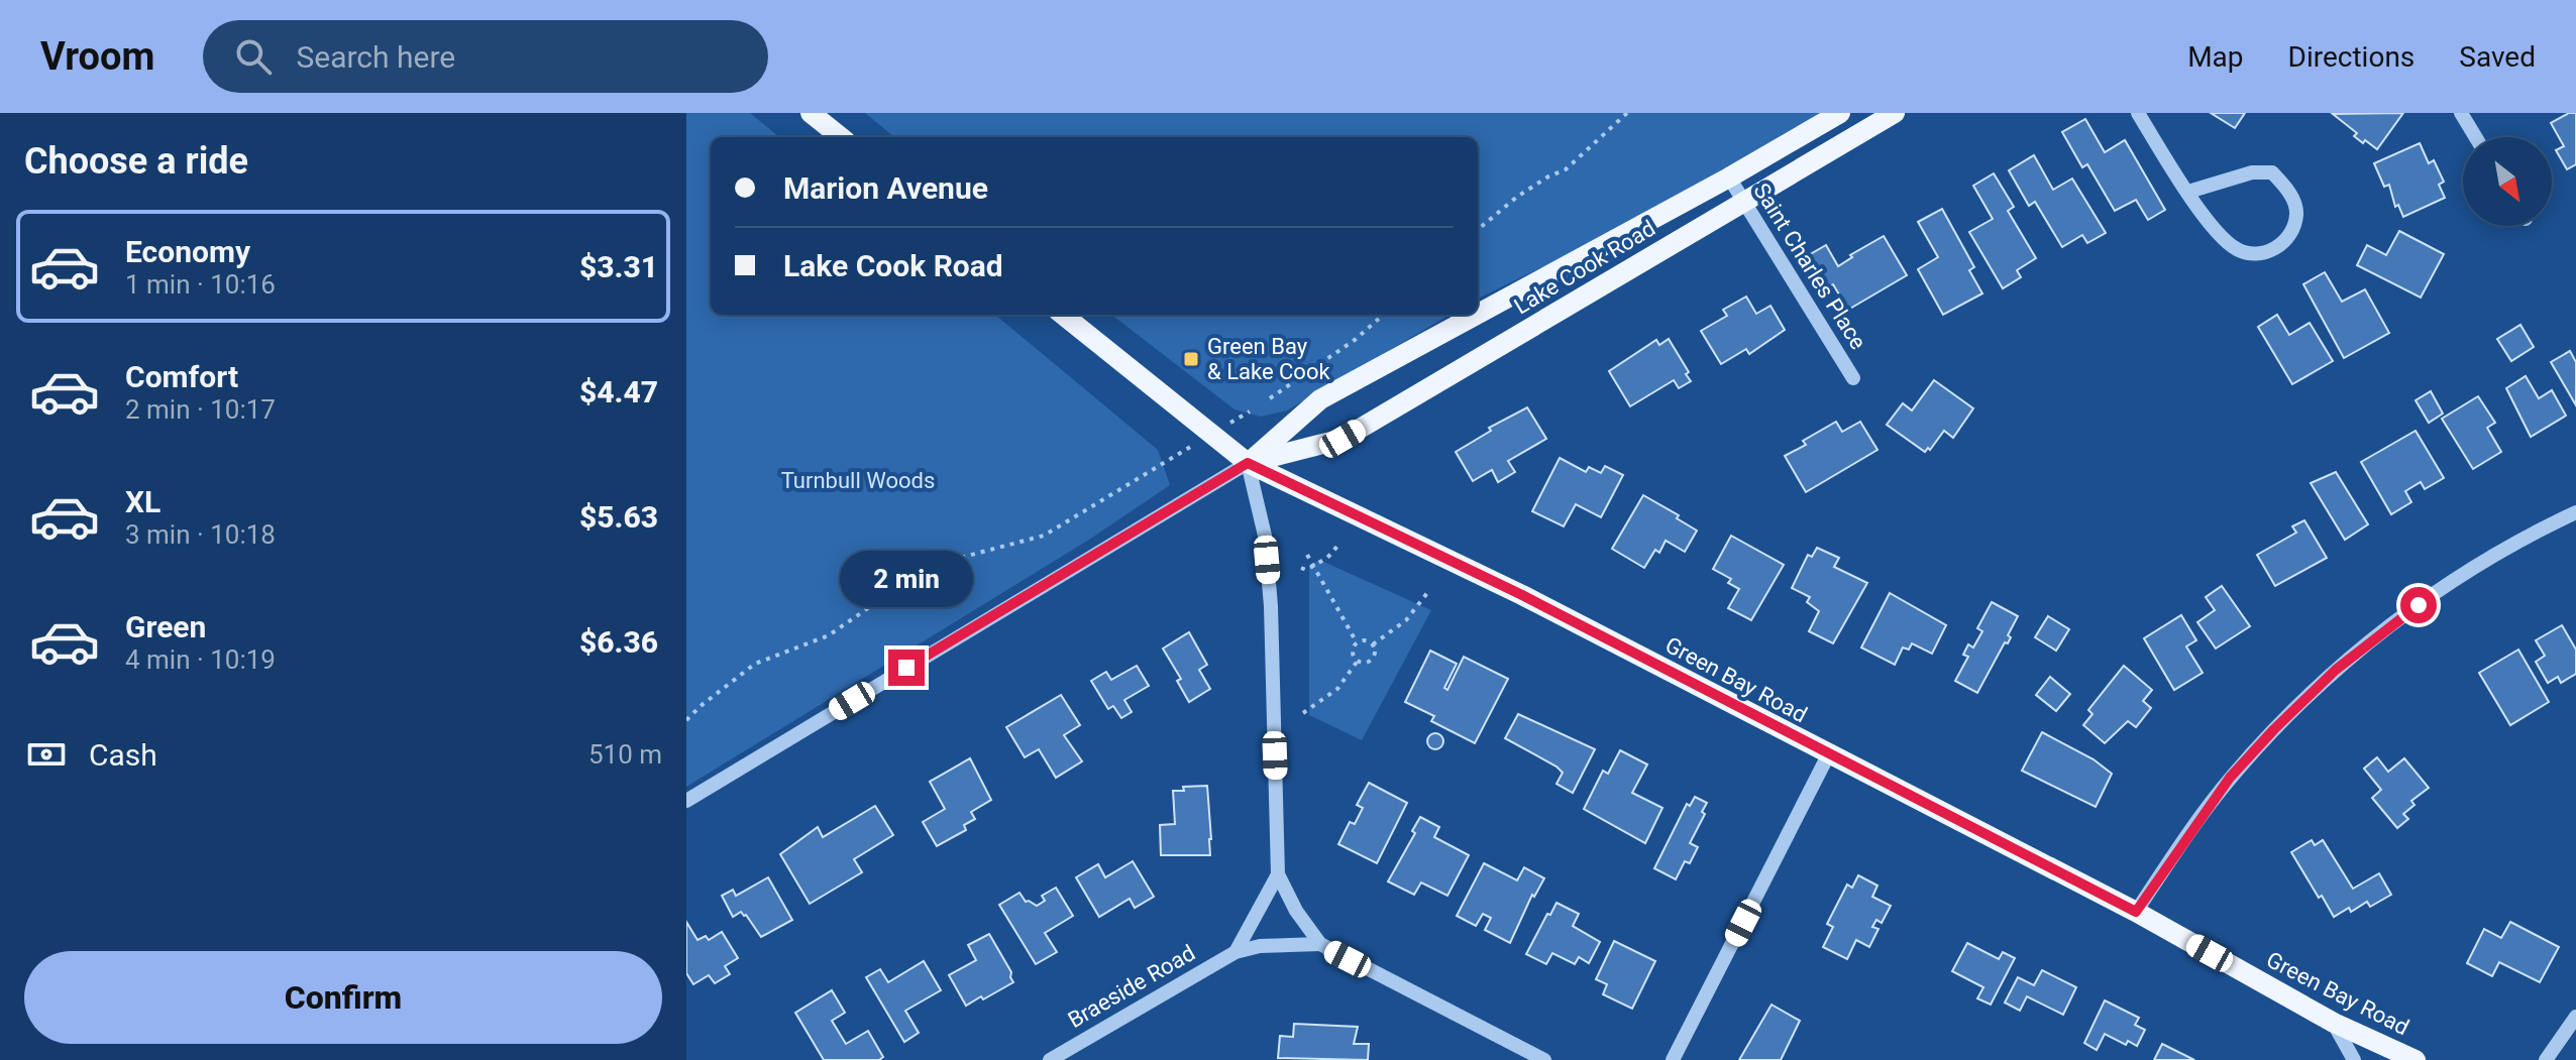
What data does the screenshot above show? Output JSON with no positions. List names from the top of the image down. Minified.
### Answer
{"streets":{"main road":["Lake Cook Road","Green Bay Road"],"street":["Saint Charles Place","Braeside Road"]},"crossings":[["Saint Charles Place","Lake Cook Road"],["Lake Cook Road","Green Bay Road"]],"parks":["Turnbull Woods"],"places":{"transit":["Green Bay & Lake Cook"]},"north":"bottom right","page":{"header":"Vroom","search":"Search here","nav":["Map","Directions","Saved"],"heading":"Choose a ride","banner":["Marion Avenue","Lake Cook Road"],"list":[{"name":"Economy","note":"1 min · 10:16","value":"$3.31"},{"name":"Comfort","note":"2 min · 10:17","value":"$4.47"},{"name":"XL","note":"3 min · 10:18","value":"$5.63"},{"name":"Green","note":"4 min · 10:19","value":"$6.36"}],"bubble":"2 min","pay":["Cash","510 m"],"buttons":"Confirm"}}
